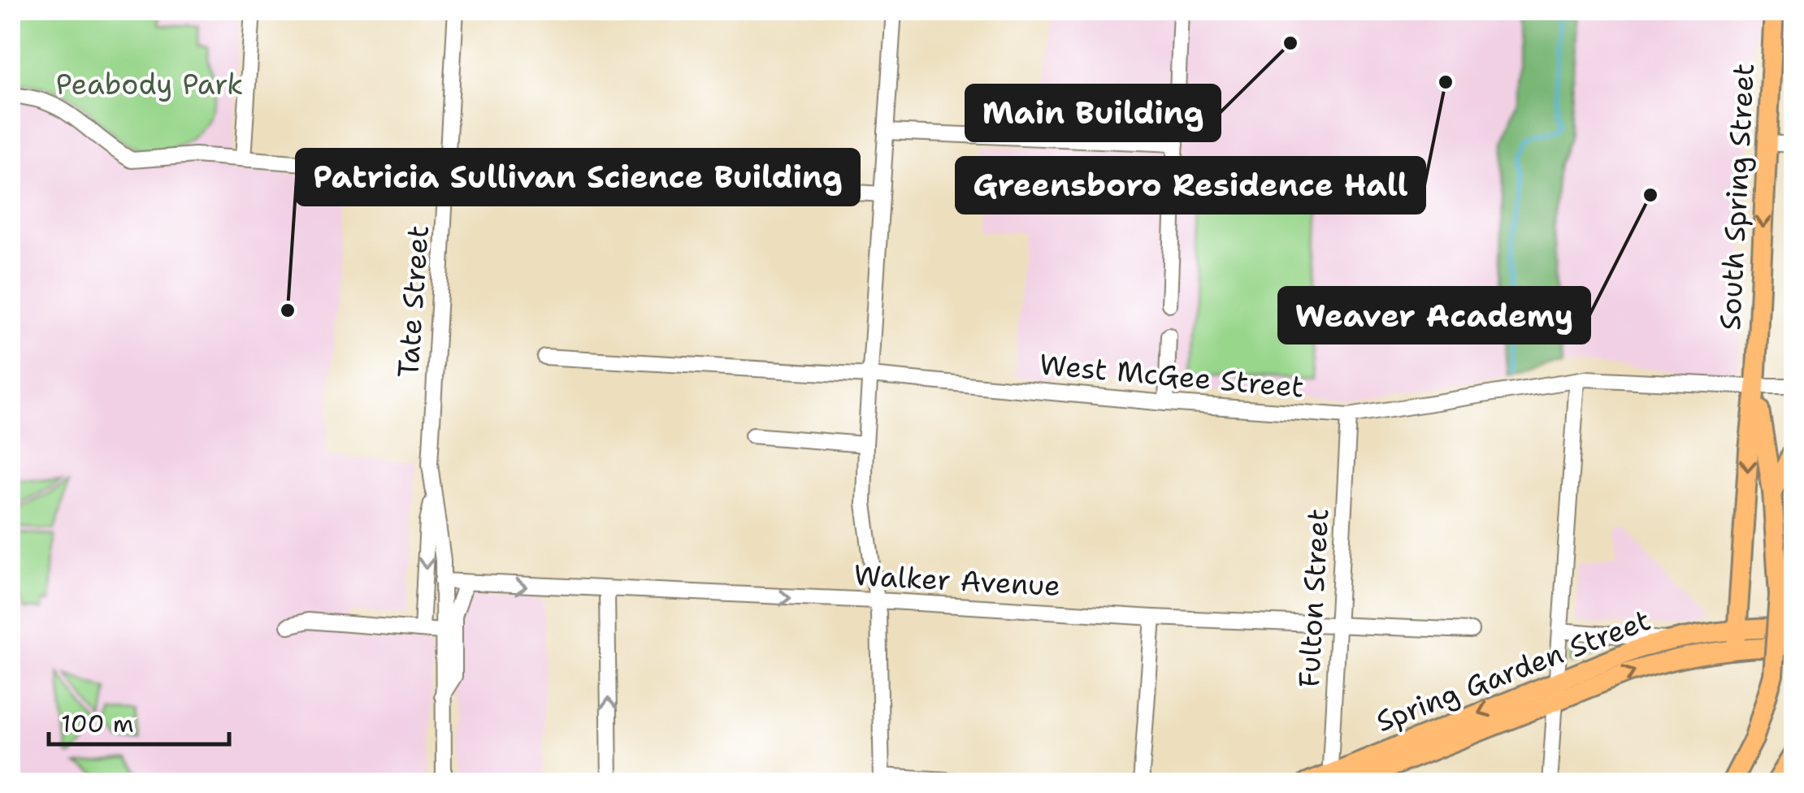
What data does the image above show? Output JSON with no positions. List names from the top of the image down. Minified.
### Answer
{"streets":{"main road":["South Spring Street","Spring Garden Street"],"street":["Tate Street","West McGee Street","Walker Avenue","Fulton Street"]},"crossings":[["South Spring Street","West McGee Street"],["Tate Street","Walker Avenue"],["West McGee Street","Fulton Street"],["Walker Avenue","Fulton Street"],["Fulton Street","Spring Garden Street"]],"one_way":["South Spring Street","Walker Avenue"],"parks":["Peabody Park"],"places":["Main Building","Greensboro Residence Hall","Weaver Academy","Patricia Sullivan Science Building"],"scale_bar":"100 m"}
